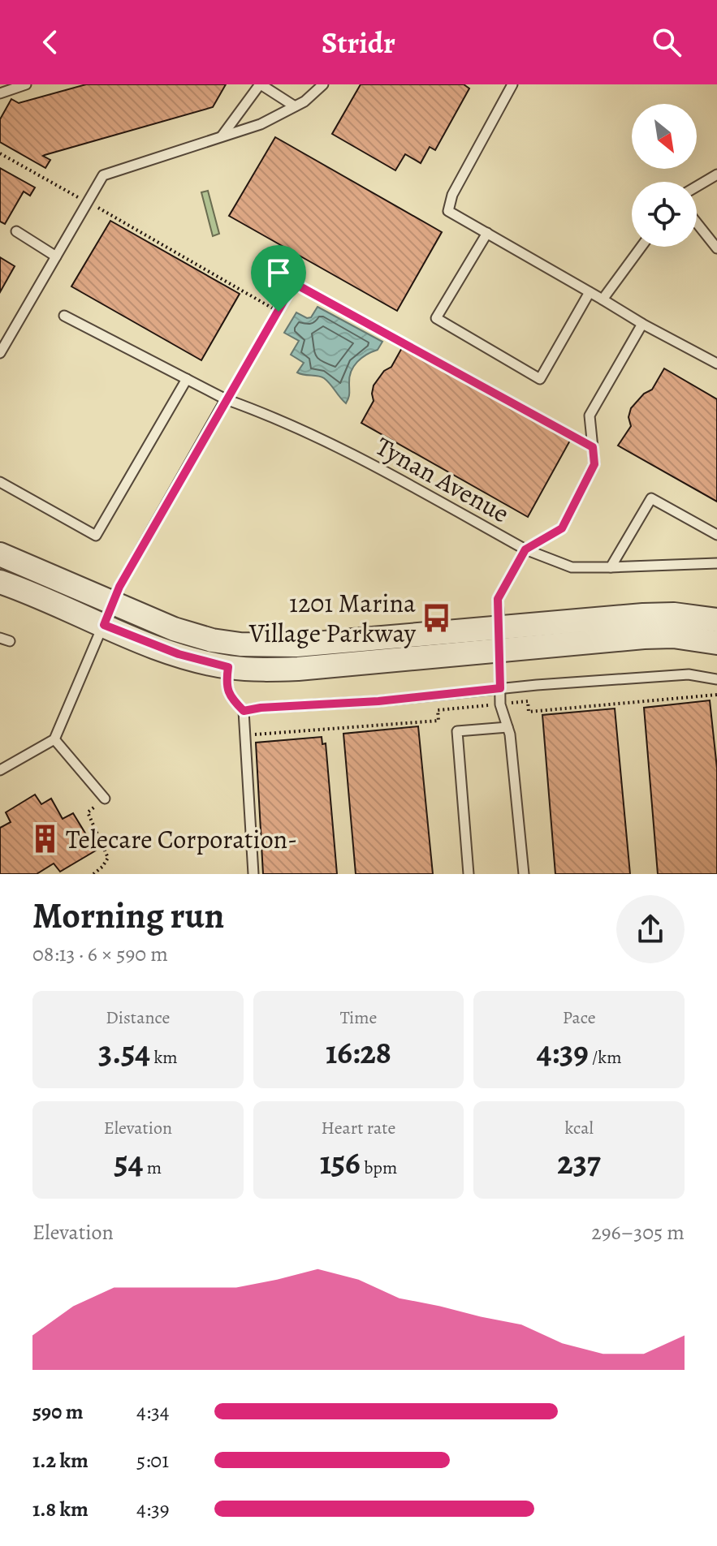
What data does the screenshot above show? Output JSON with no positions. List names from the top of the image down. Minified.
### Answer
{"streets":{"lane":["Tynan Avenue"]},"places":{"bus stop":["1201 Marina Village Parkway"],"building":["Telecare Corporation-"]},"north":"bottom right","page":{"header":"Stridr","heading":["Morning run","08:13 · 6 × 590 m"],"stats":[["Distance","3.54 km"],["Time","16:28"],["Pace","4:39 /km"],["Elevation","54 m"],["Heart rate","156 bpm"],["kcal","237"]],"chart":["Elevation","296–305 m"],"list":[{"name":"590 m","note":"4:34"},{"name":"1.2 km","note":"5:01"},{"name":"1.8 km","note":"4:39"}]}}
